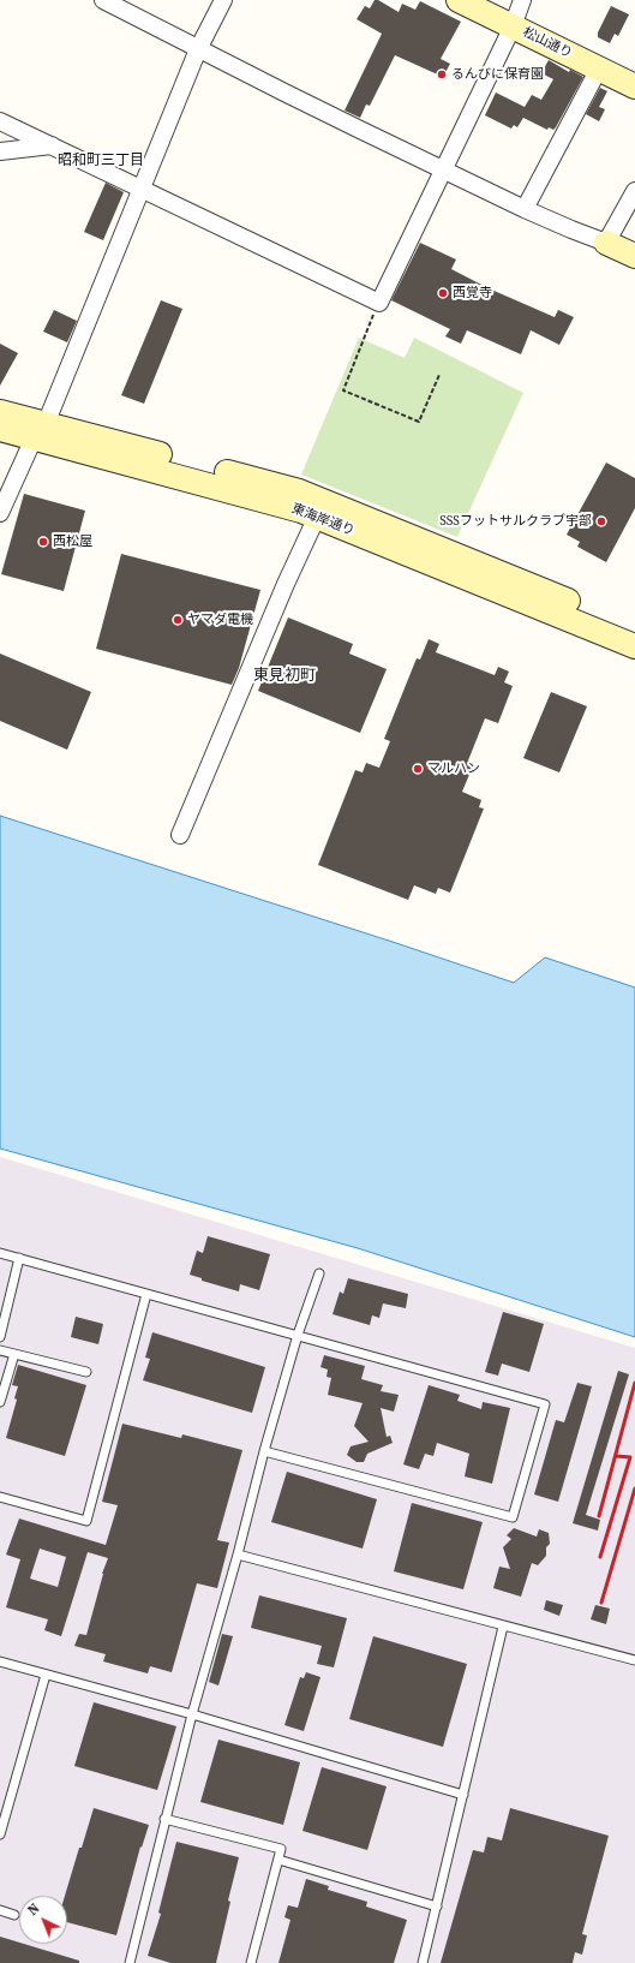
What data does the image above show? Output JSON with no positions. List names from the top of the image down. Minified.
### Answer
{"streets":{"street":["松山通り","東海岸通り"]},"districts":["昭和町三丁目","東見初町"],"places":["るんびに保育園","西覚寺","SSSフットサルクラブ宇部","西松屋","ヤマダ電機","マルハン"],"north":"top left"}
